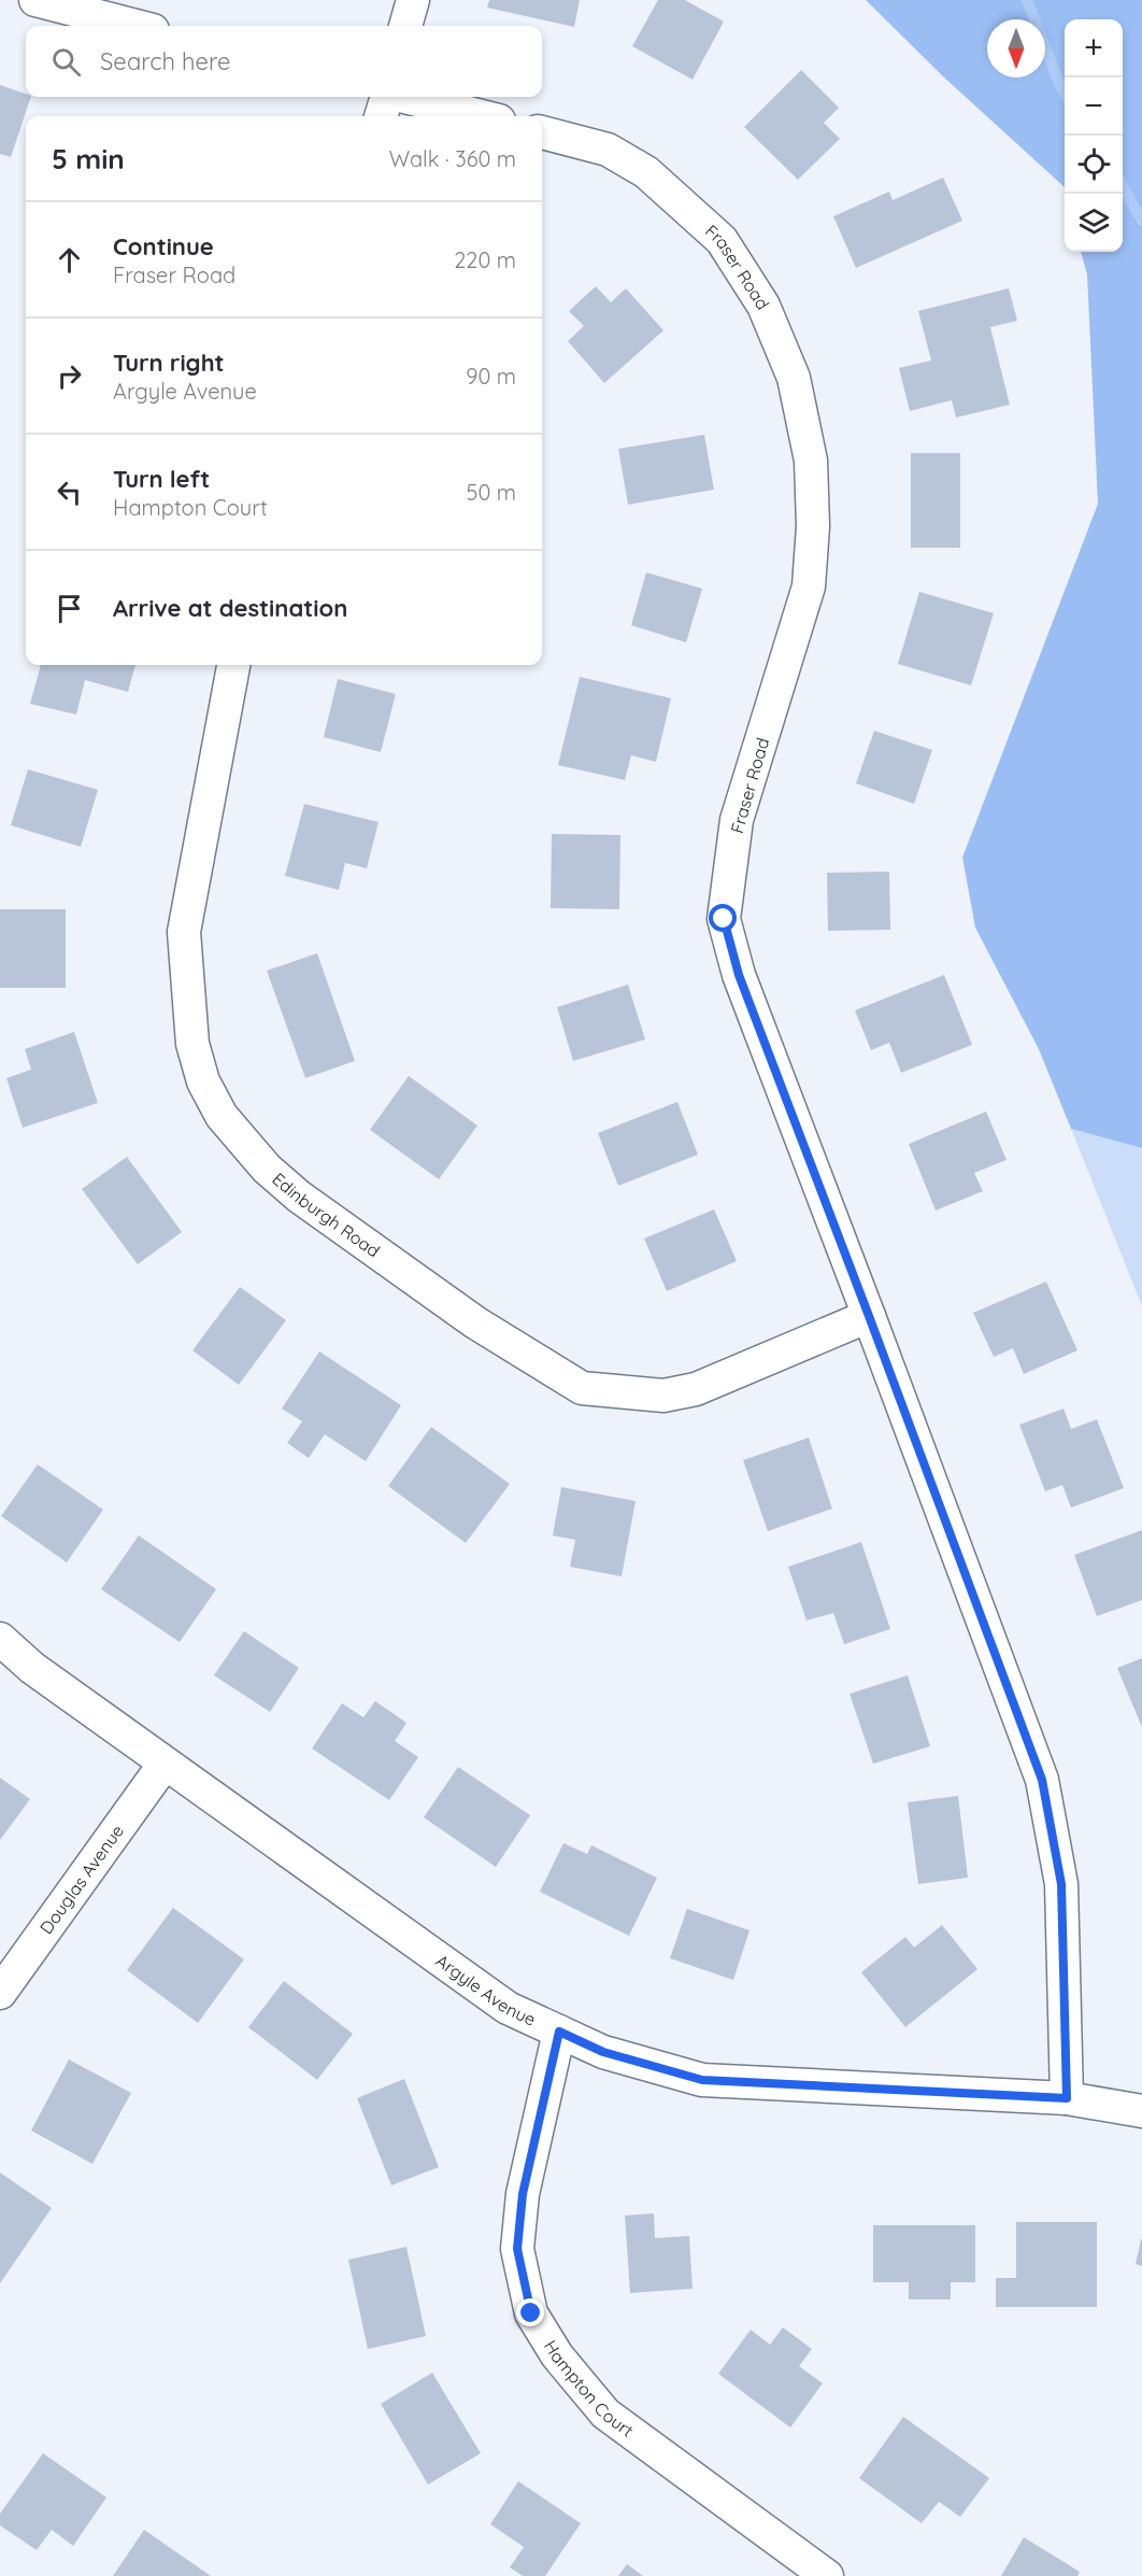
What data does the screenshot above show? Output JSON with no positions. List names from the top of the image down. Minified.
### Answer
{"streets":{"street":["Fraser Road","Edinburgh Road","Douglas Avenue","Argyle Avenue","Hampton Court"]},"crossings":[["Fraser Road","Edinburgh Road"],["Fraser Road","Argyle Avenue"],["Douglas Avenue","Argyle Avenue"],["Argyle Avenue","Hampton Court"]],"north":"bottom","page":{"map_buttons":["+","−"],"search":"Search here","heading":["5 min","Walk · 360 m"],"list":[["Continue","Fraser Road","220 m"],["Turn right","Argyle Avenue","90 m"],["Turn left","Hampton Court","50 m"],"Arrive at destination"]}}
